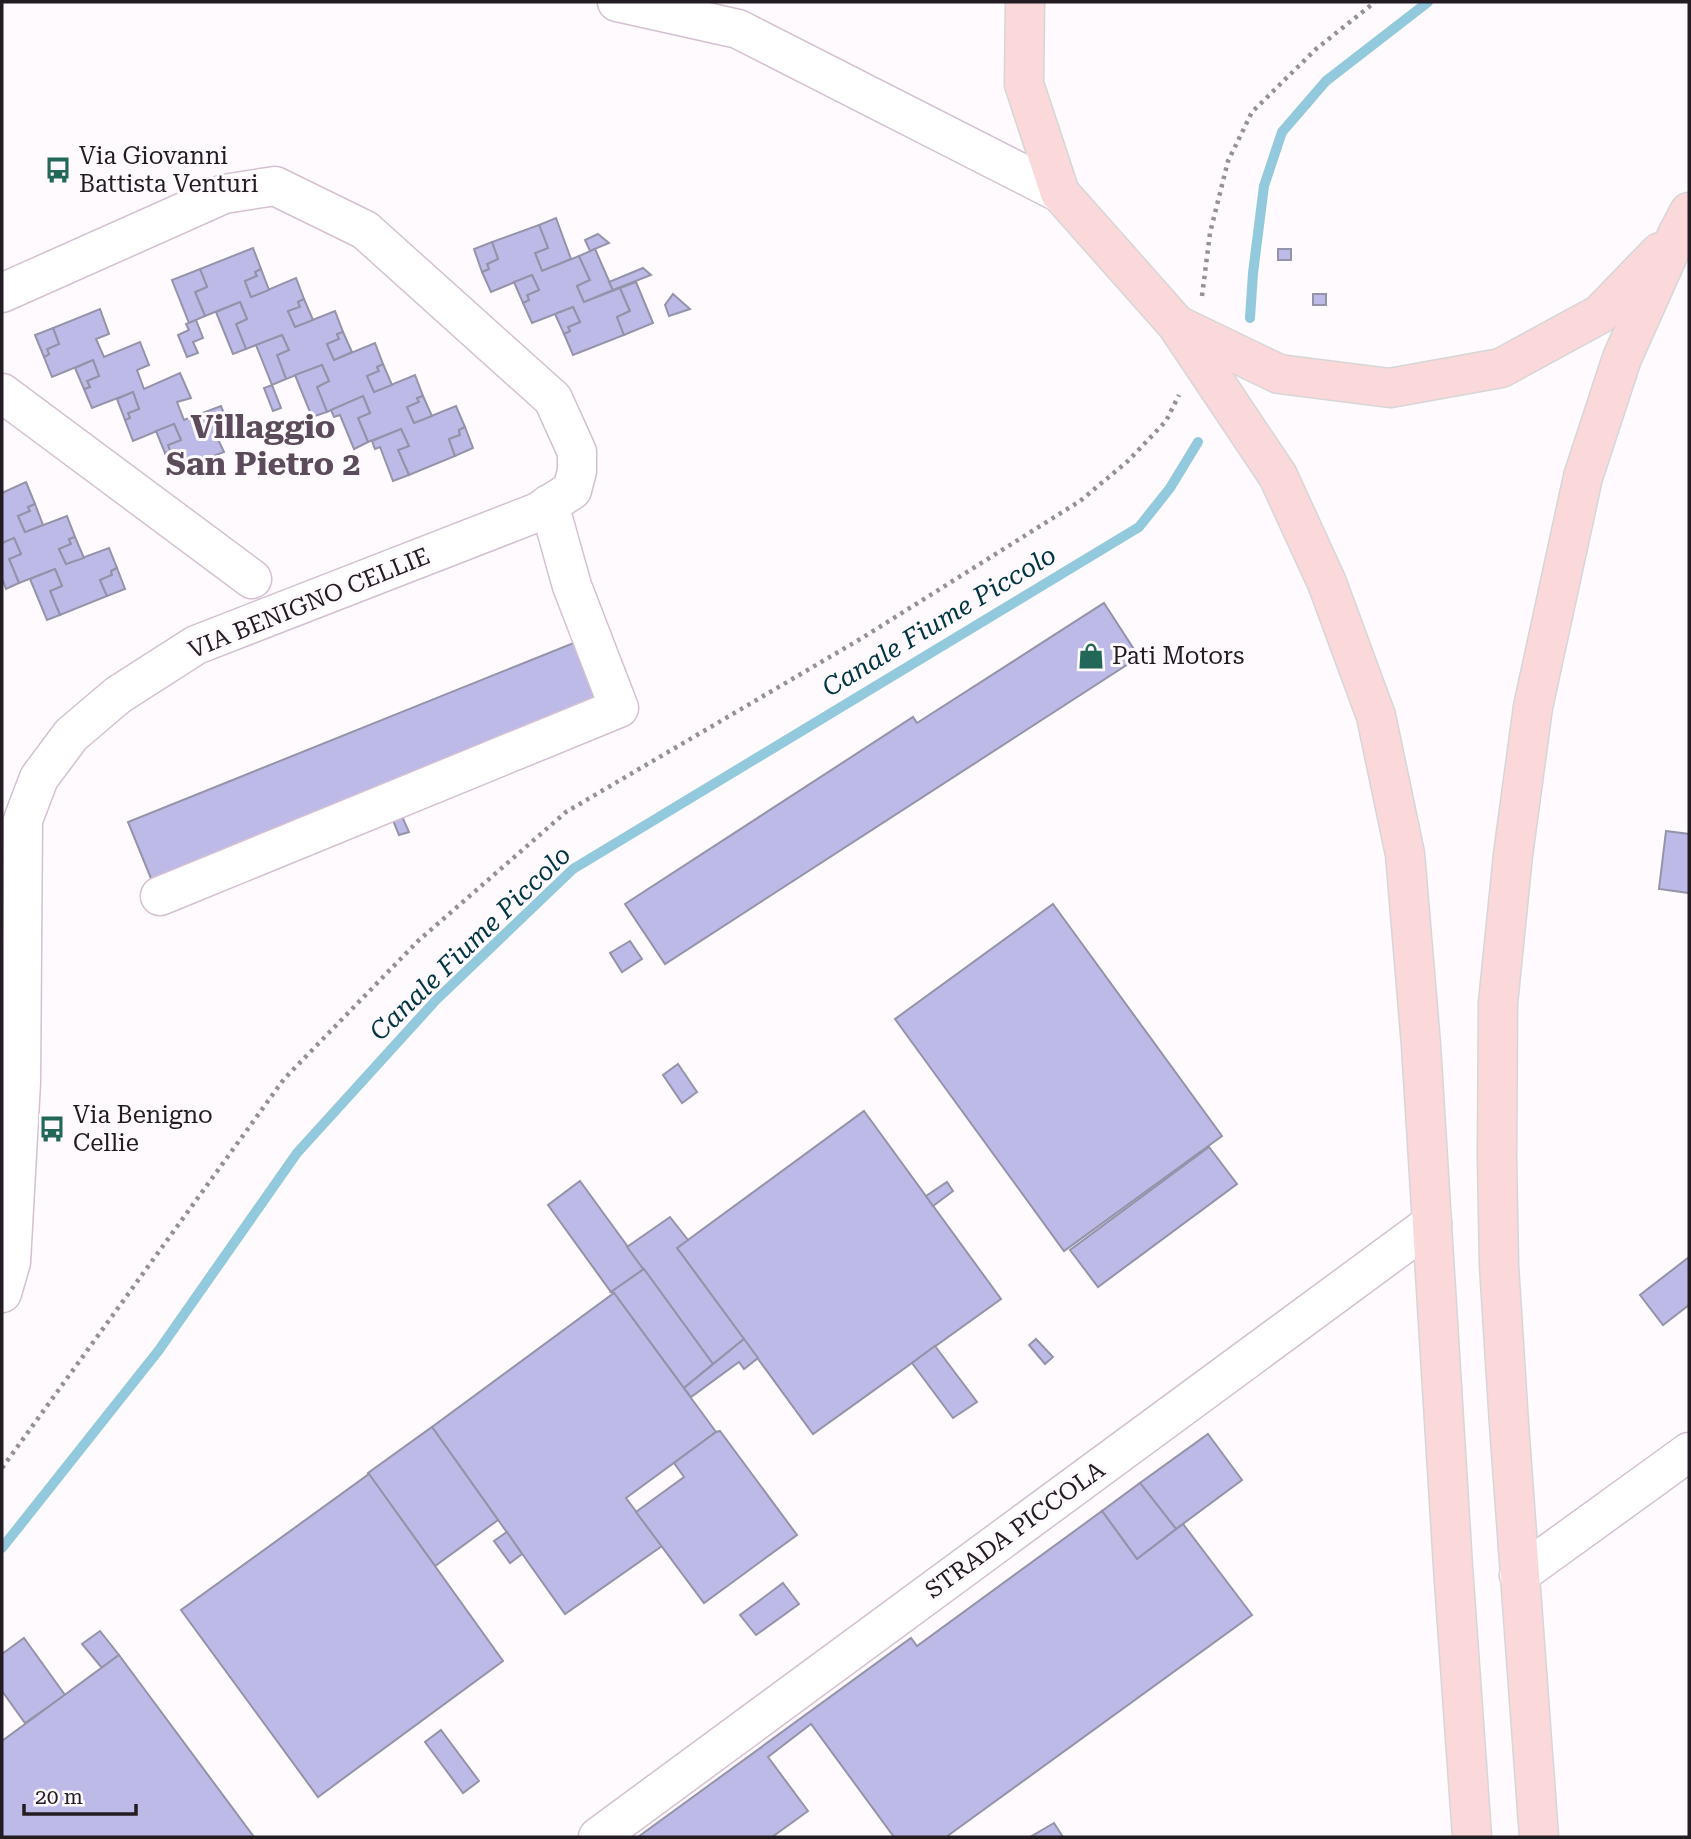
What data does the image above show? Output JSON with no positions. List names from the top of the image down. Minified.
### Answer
{"streets":{"street":["VIA BENIGNO CELLIE","STRADA PICCOLA"]},"districts":["Villaggio San Pietro 2"],"water":["Canale Fiume Piccolo"],"places":{"bus stop":["Via Giovanni Battista Venturi","Via Benigno Cellie"],"shop":["Pati Motors"]},"scale_bar":"20 m"}
